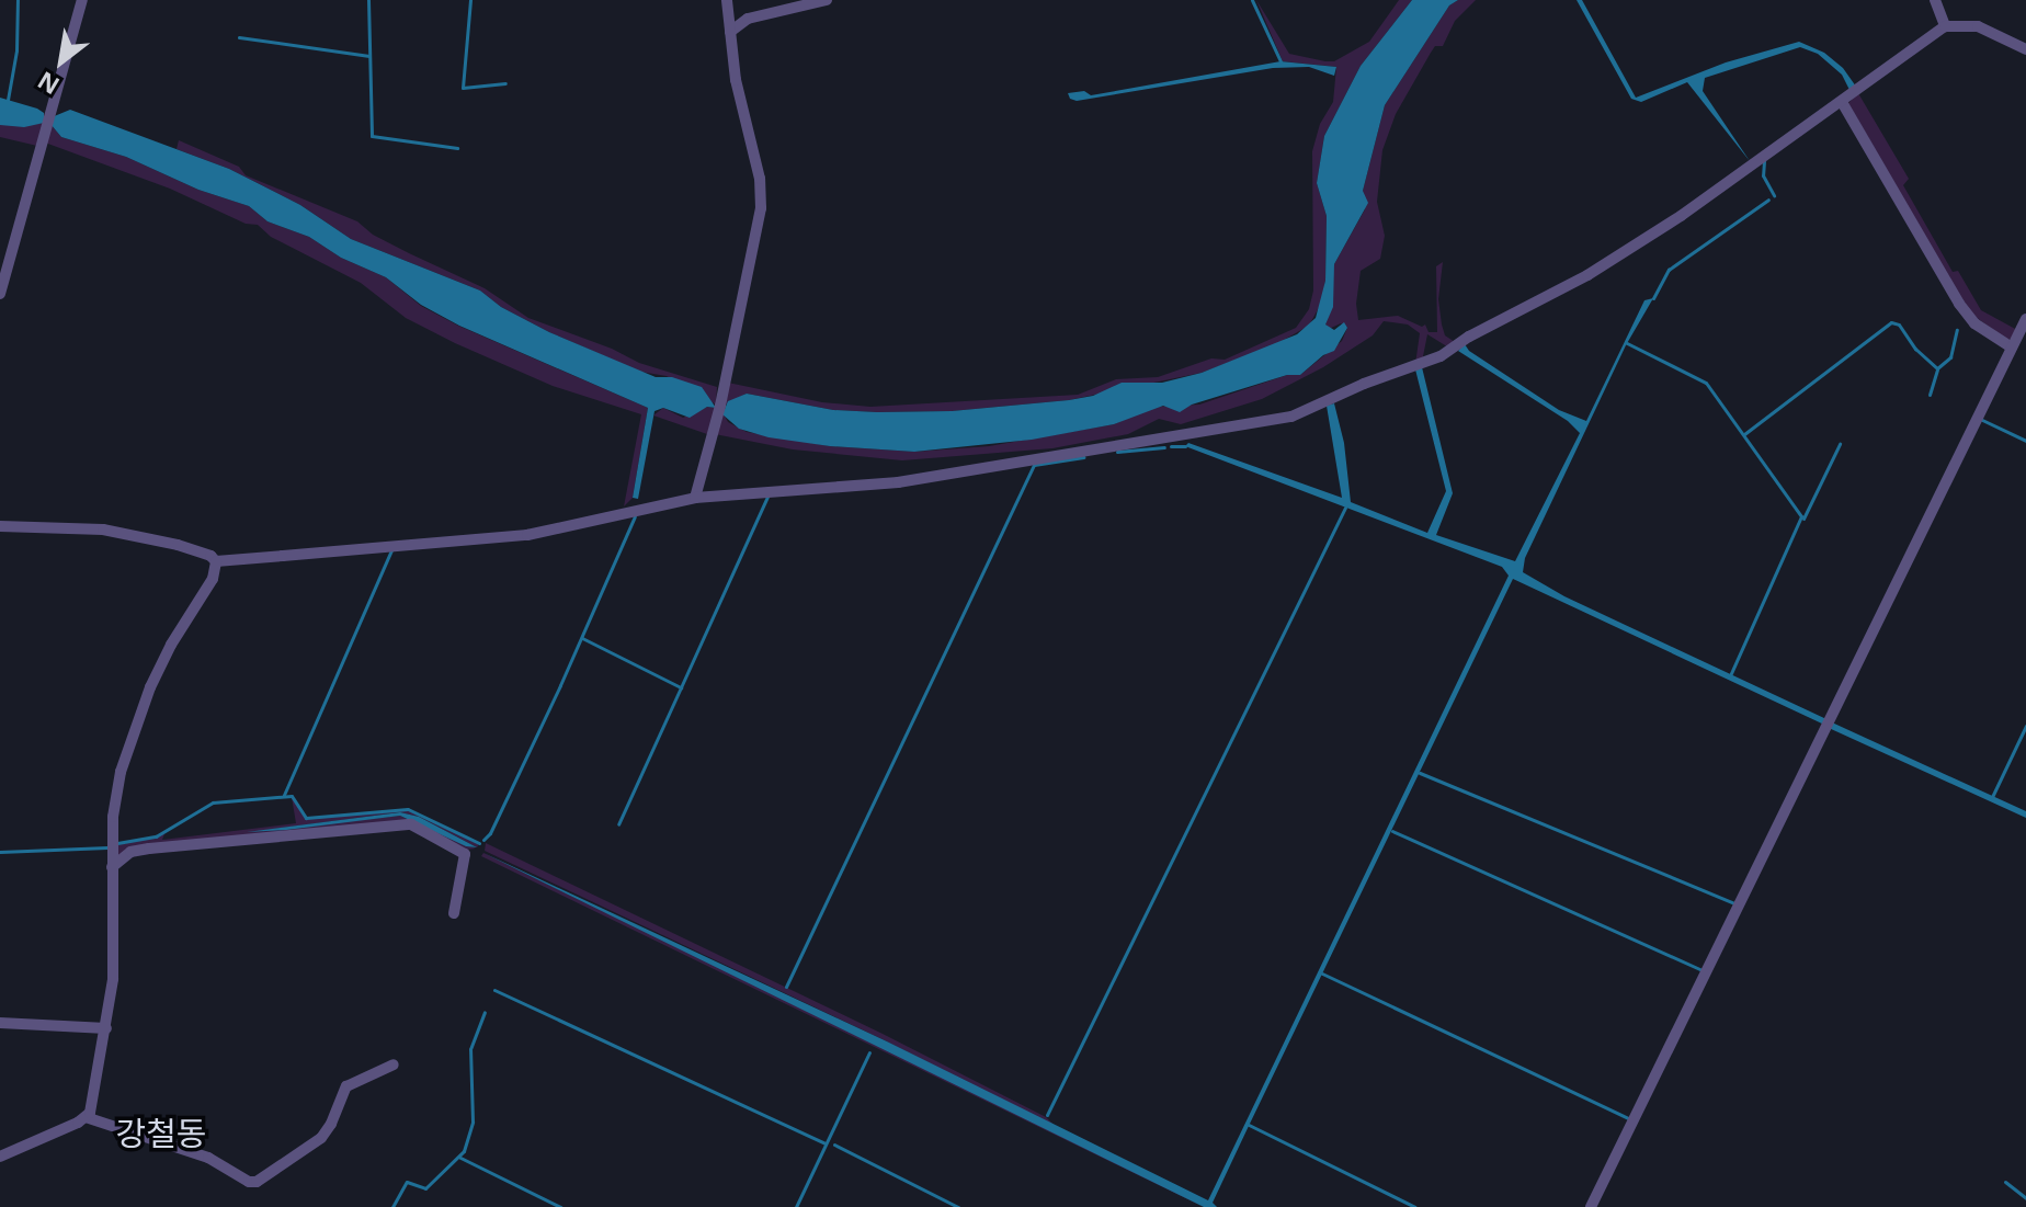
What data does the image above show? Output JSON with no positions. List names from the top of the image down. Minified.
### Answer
{"districts":["강철동"],"north":"bottom left"}
